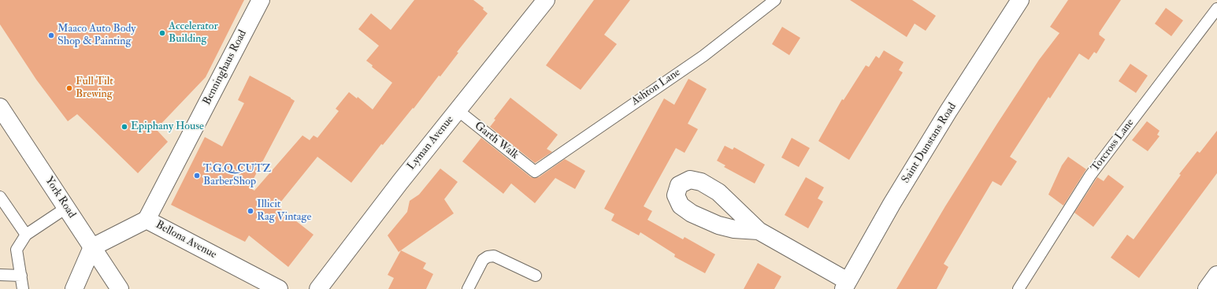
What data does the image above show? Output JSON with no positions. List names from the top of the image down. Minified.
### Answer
{"streets":{"street":["Benninghaus Road","Lyman Avenue","Saint Dunstans Road","York Road","Bellona Avenue"],"lane":["Ashton Lane","Garth Walk","Torcross Lane"]},"crossings":[["Benninghaus Road","Bellona Avenue"],["Ashton Lane","Garth Walk"],["Garth Walk","Lyman Avenue"],["York Road","Bellona Avenue"]],"places":["Accelerator Building","Maaco Auto Body Shop & Painting","Full Tilt Brewing","Epiphany House","T.G.Q. CUTZ BarberShop","Illicit Rag Vintage"]}
